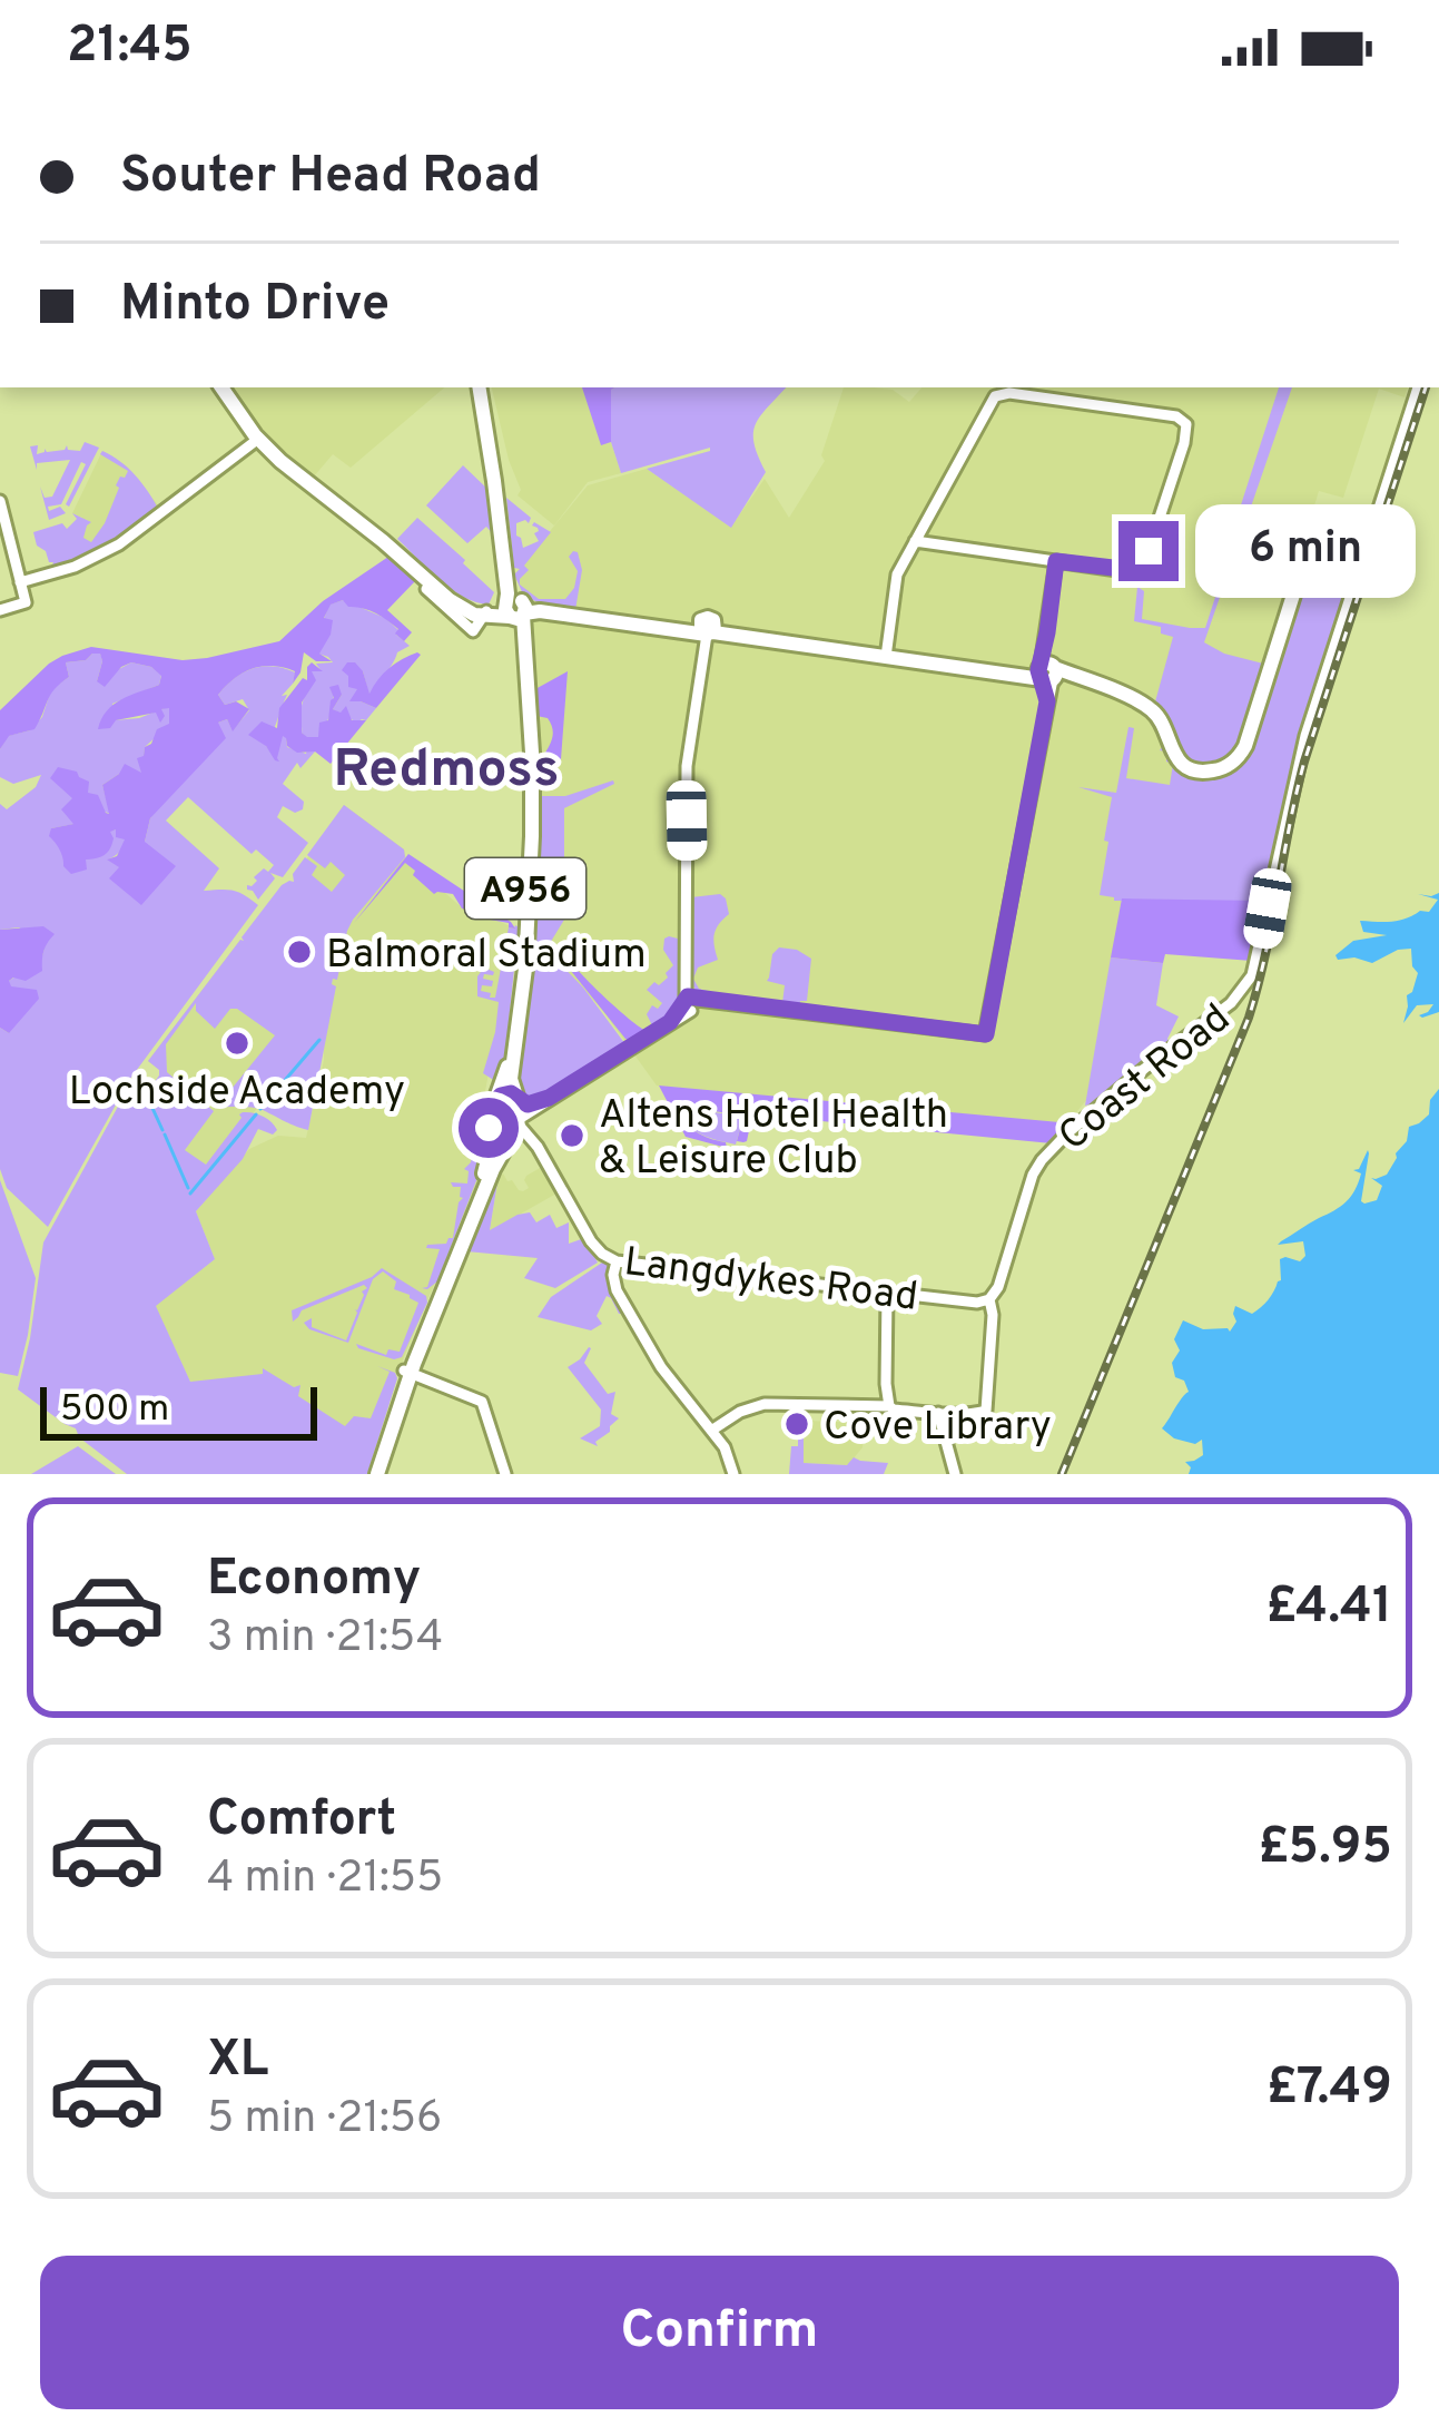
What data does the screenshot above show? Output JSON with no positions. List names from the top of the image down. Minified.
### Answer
{"streets":{"main road":["A956"],"street":["Coast Road","Langdykes Road"]},"crossings":[["A956","Langdykes Road"],["Coast Road","Langdykes Road"]],"districts":["Redmoss"],"places":["Balmoral Stadium","Lochside Academy","Altens Hotel Health & Leisure Club","Cove Library"],"scale_bar":"500 m","page":{"status":"21:45","banner":["Souter Head Road","Minto Drive"],"bubble":"6 min","scale":"500 m","list":[{"name":"Economy","note":"3 min · 21:54","value":"£4.41"},{"name":"Comfort","note":"4 min · 21:55","value":"£5.95"},{"name":"XL","note":"5 min · 21:56","value":"£7.49"}],"buttons":"Confirm"}}
